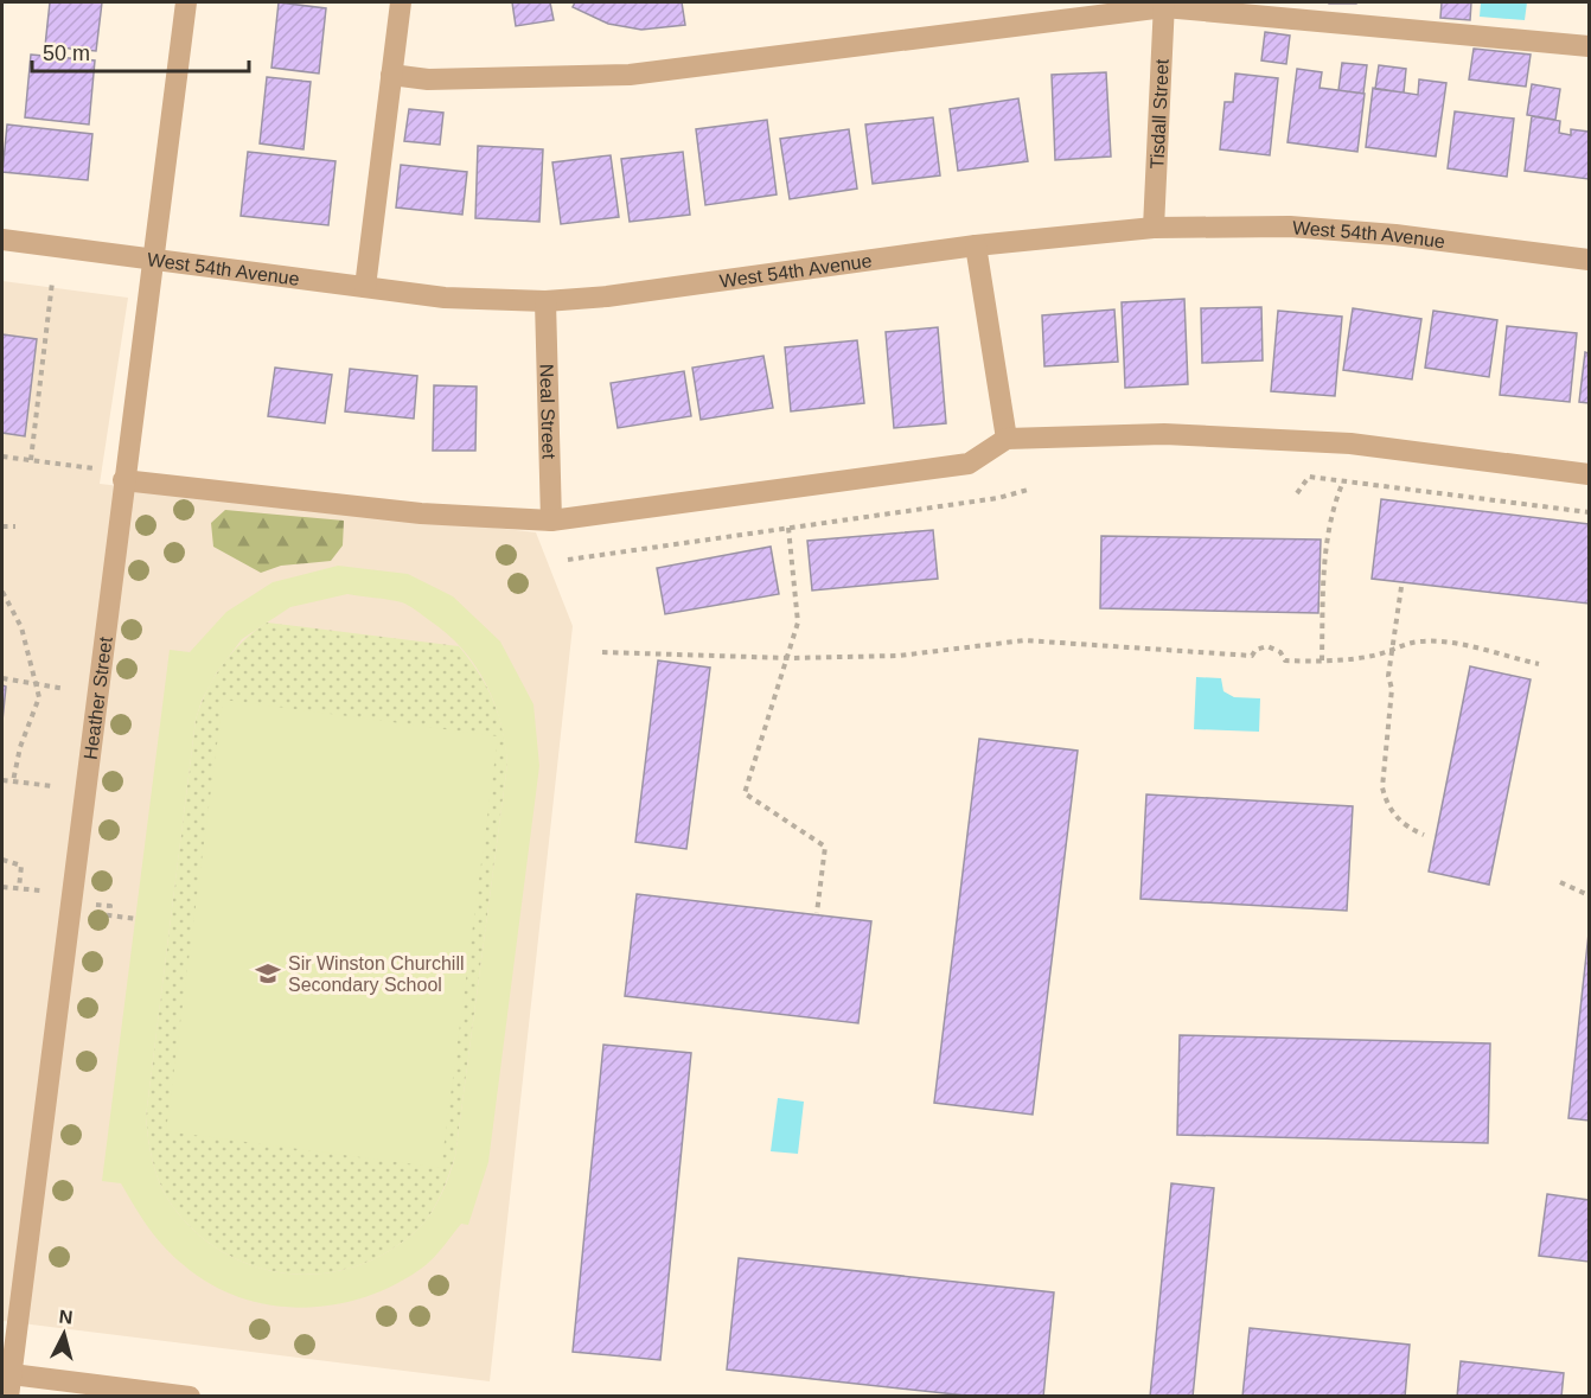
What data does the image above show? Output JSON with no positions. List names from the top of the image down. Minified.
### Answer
{"streets":{"street":["Tisdall Street","West 54th Avenue","Neal Street","Heather Street"]},"crossings":[["Tisdall Street","West 54th Avenue"],["West 54th Avenue","Neal Street"],["West 54th Avenue","Heather Street"]],"places":{"school or university":["Sir Winston Churchill Secondary School"]},"scale_bar":"50 m","north":"top"}
